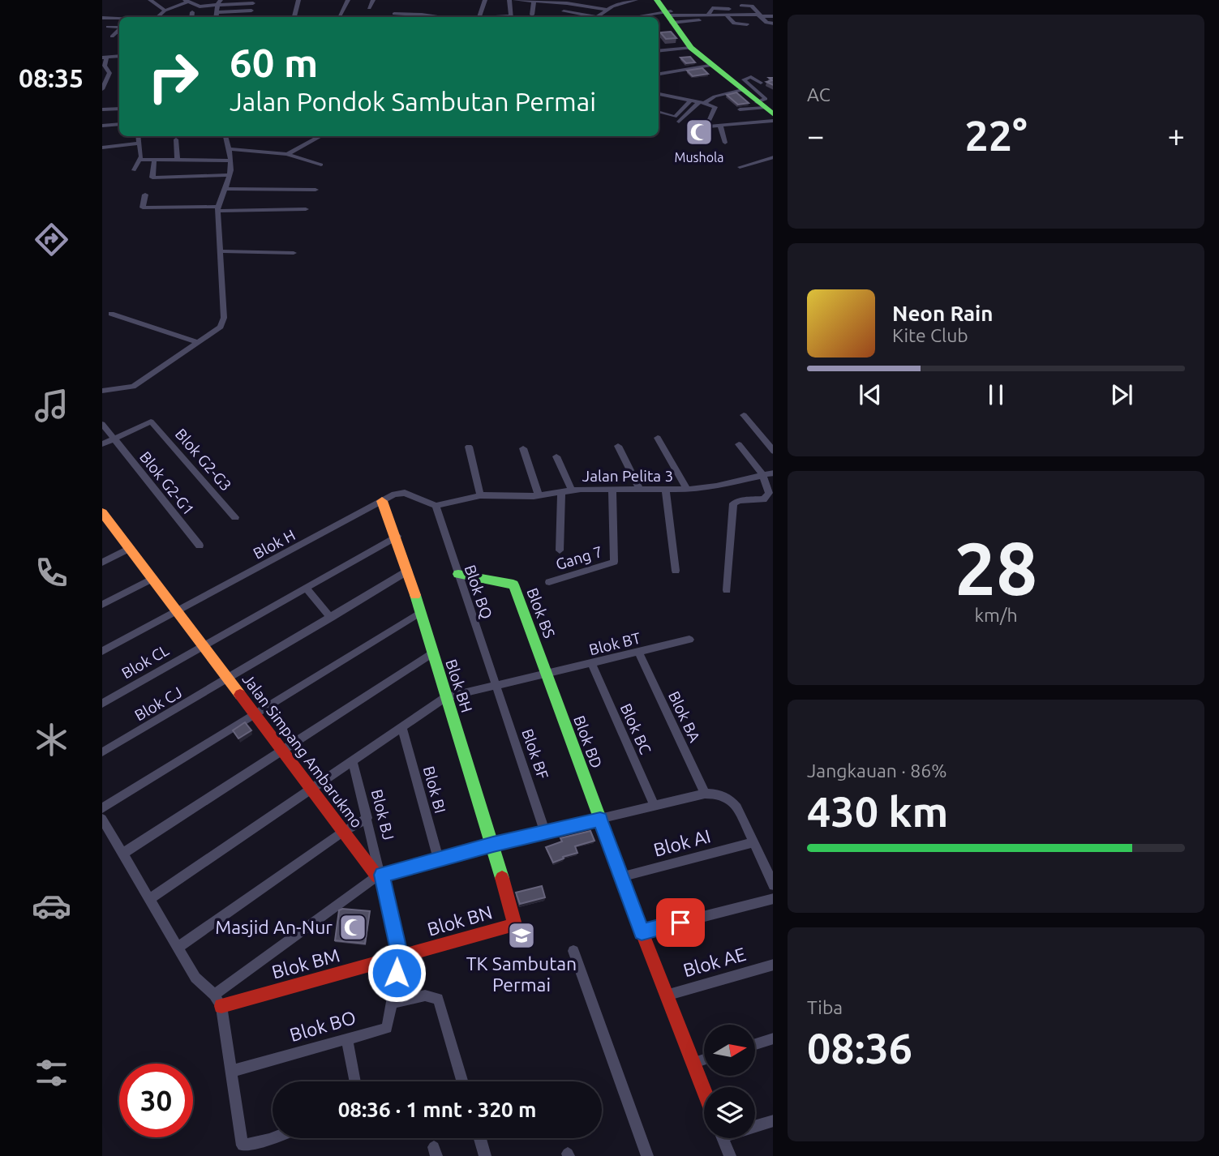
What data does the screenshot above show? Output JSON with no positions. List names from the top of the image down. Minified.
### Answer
{"streets":{"street":["Blok G2-G3","Jalan Pelita 3","Blok G2-G1","Blok H","Gang 7","Blok BQ","Blok BS","Blok BT","Blok CL","Blok BH","Blok CJ","Blok BA","Blok BC","Blok BD","Jalan Simpang Ambarukmo","Blok BF","Blok BI","Blok BJ","Blok AI","Blok BN","Blok AE","Blok BM","Blok BO"]},"crossings":[["Blok G2-G3","Blok G2-G1"],["Jalan Pelita 3","Gang 7"],["Jalan Pelita 3","Blok BQ"],["Blok H","Blok BH"],["Blok H","Jalan Simpang Ambarukmo"],["Blok BQ","Blok BS"],["Blok BQ","Blok BT"],["Blok BQ","Blok BF"],["Blok BS","Blok BT"],["Blok BS","Blok BD"],["Blok BT","Blok BH"],["Blok BT","Blok BA"],["Blok BT","Blok BC"],["Blok BT","Blok BD"],["Blok BT","Blok BF"],["Blok CL","Blok BH"],["Blok CL","Jalan Simpang Ambarukmo"],["Blok BH","Blok CJ"],["Blok BH","Blok BN"],["Blok CJ","Jalan Simpang Ambarukmo"],["Blok BD","Blok AI"],["Blok BD","Blok AE"],["Jalan Simpang Ambarukmo","Blok BJ"],["Blok BJ","Blok BN"],["Blok BJ","Blok BM"],["Blok BJ","Blok BO"],["Blok BN","Blok BM"],["Blok BN","Blok BO"],["Blok BM","Blok BO"]],"places":{"mosque":["Mushola","Masjid An-Nur"],"school or university":["TK Sambutan Permai"]},"north":"right","page":{"tabs":"08:35","tile":["AC",["28","km/h"],["Jangkauan · 86%","430 km"],["Tiba","08:36"]],"turn":["60 m","Jalan Pondok Sambutan Permai"],"heat":["−","22°","+"],"song":["Neon Rain","Kite Club"],"limit":"30","trip":"08:36 · 1 mnt · 320 m"}}
